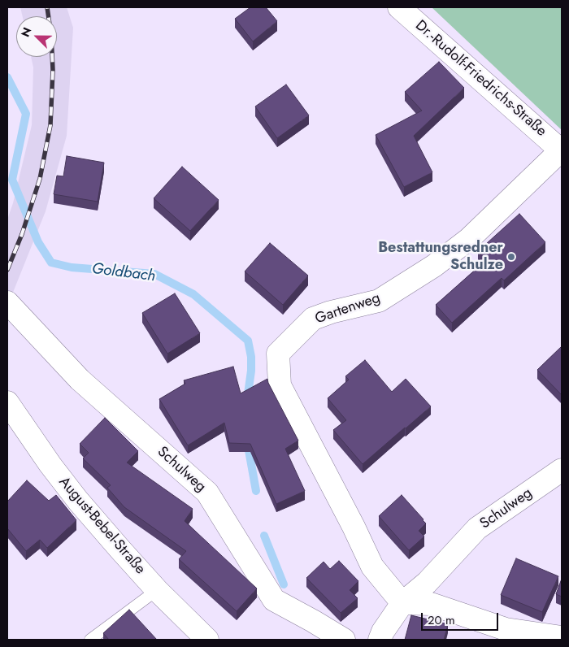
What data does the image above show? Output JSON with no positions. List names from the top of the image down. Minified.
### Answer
{"streets":{"street":["Dr.-Rudolf-Friedrichs-Straße","Gartenweg","Schulweg","August-Bebel-Straße"]},"crossings":[["Dr.-Rudolf-Friedrichs-Straße","Gartenweg"],["Gartenweg","Schulweg"]],"water":["Goldbach"],"places":["Bestattungsredner Schulze"],"scale_bar":"20 m","north":"top left"}
